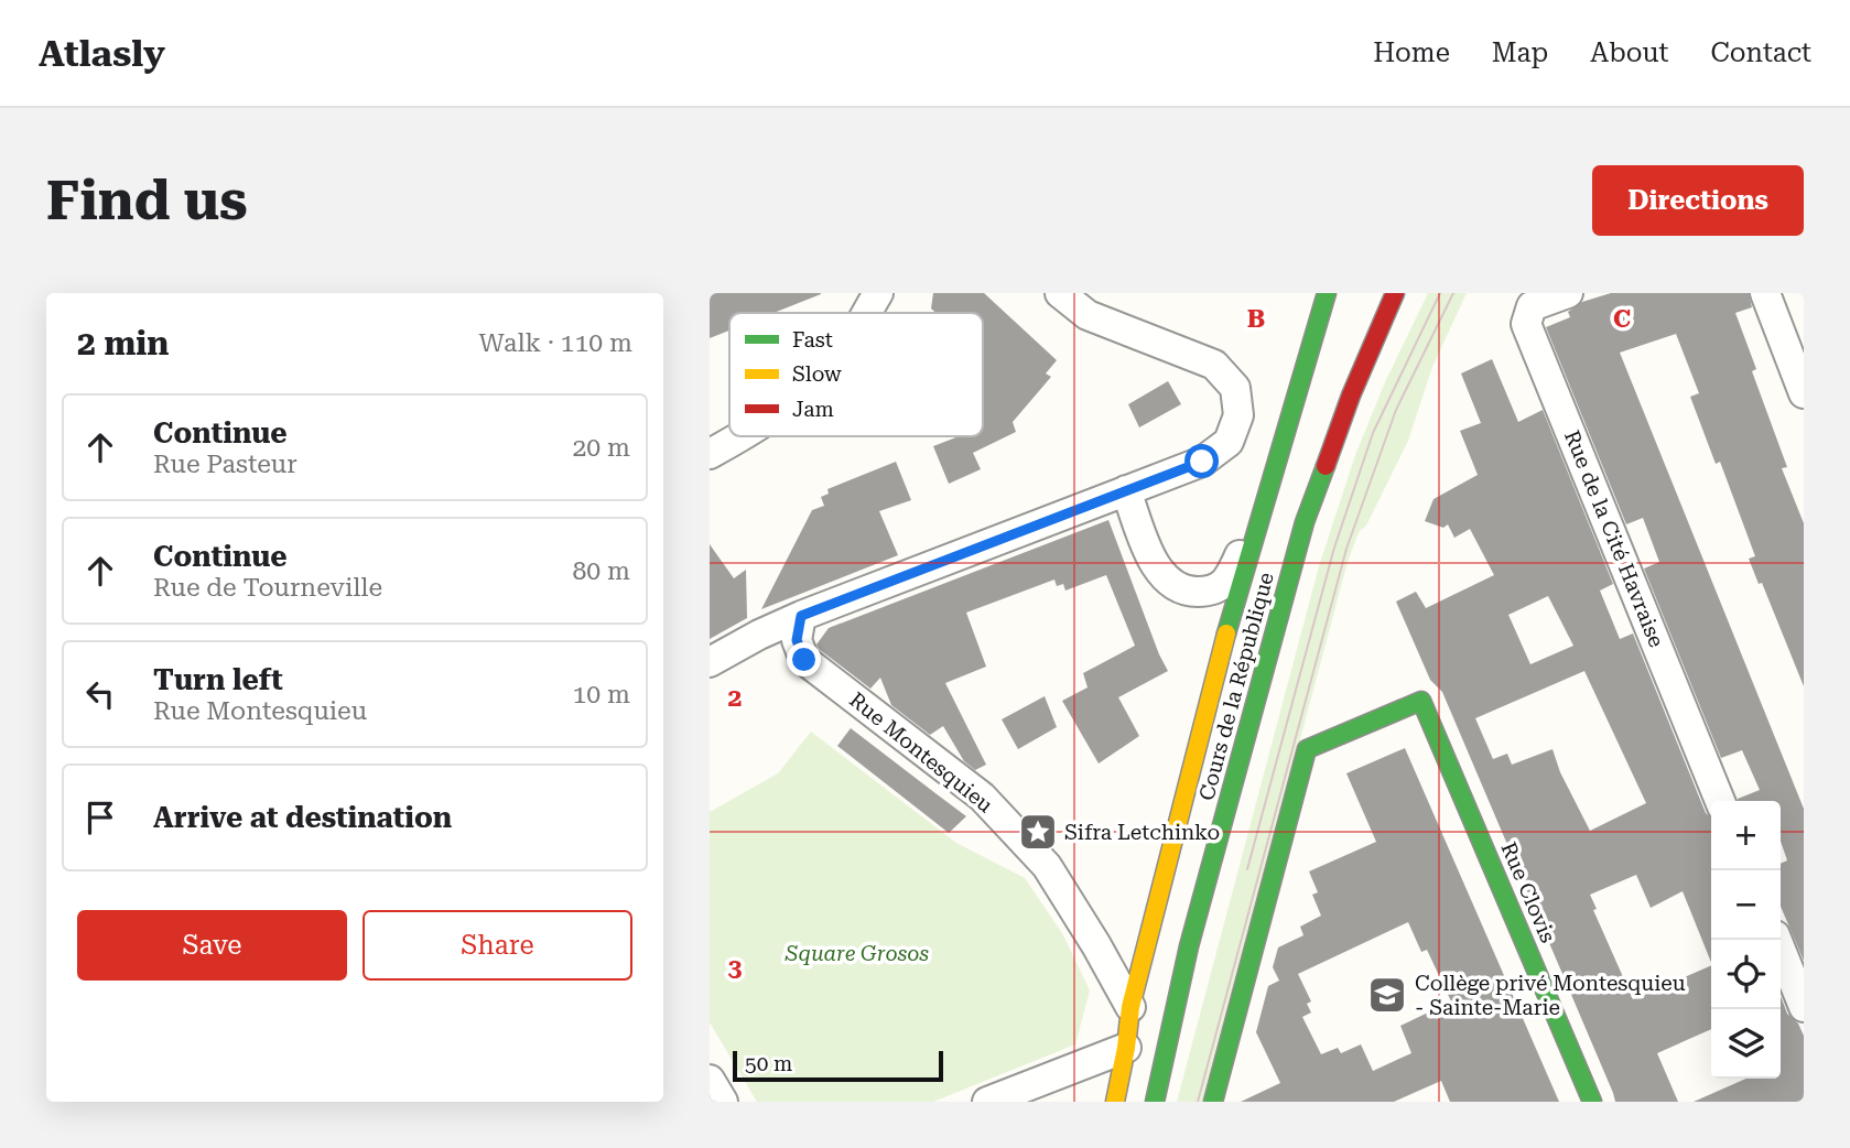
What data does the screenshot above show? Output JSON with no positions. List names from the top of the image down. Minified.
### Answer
{"streets":{"main road":["Cours de la République","Rue Clovis"],"street":["Rue de la Cité Havraise","Rue Montesquieu"]},"crossings":[["Cours de la République","Rue Montesquieu"]],"parks":["Square Grosos"],"places":{"place":["Sifra Letchinko"],"school or university":["Collège privé Montesquieu - Sainte-Marie"]},"legend":["Fast","Slow","Jam"],"scale_bar":"50 m","page":{"header":"Atlasly","nav":["Home","Map","About","Contact"],"buttons":["Directions",["Save","Share"]],"title":"Find us","heading":["2 min","Walk · 110 m"],"list":[["Continue","Rue Pasteur","20 m"],["Continue","Rue de Tourneville","80 m"],["Turn left","Rue Montesquieu","10 m"],"Arrive at destination"],"map_buttons":["+","−"],"scale":"50 m"},"grid":{"columns":["B","C"],"rows":["2","3"]}}
